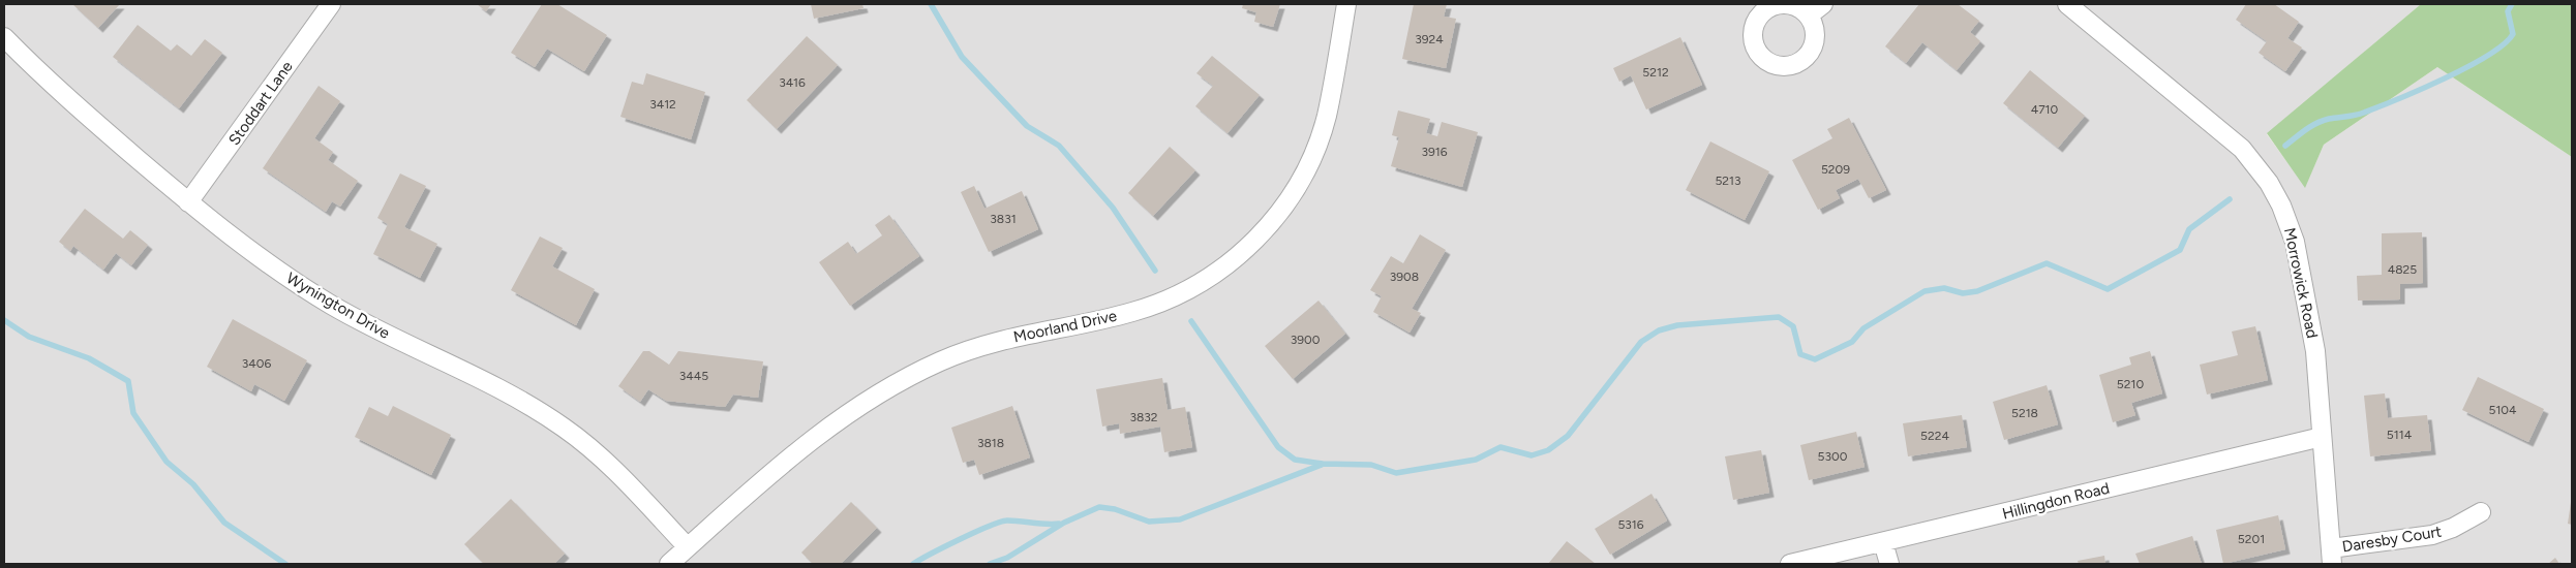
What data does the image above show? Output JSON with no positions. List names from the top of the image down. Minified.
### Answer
{"streets":{"street":["Stoddart Lane","Morrowick Road","Wynington Drive","Moorland Drive","Hillingdon Road","Daresby Court"]},"crossings":[["Stoddart Lane","Wynington Drive"],["Morrowick Road","Hillingdon Road"],["Morrowick Road","Daresby Court"],["Wynington Drive","Moorland Drive"]],"house_numbers":["3924","5212","3416","3412","4710","3916","5209","5213","3831","4825","3908","3900","3406","3445","5210","5104","5218","3832","5114","5224","3818","5300","5316","5201"]}
